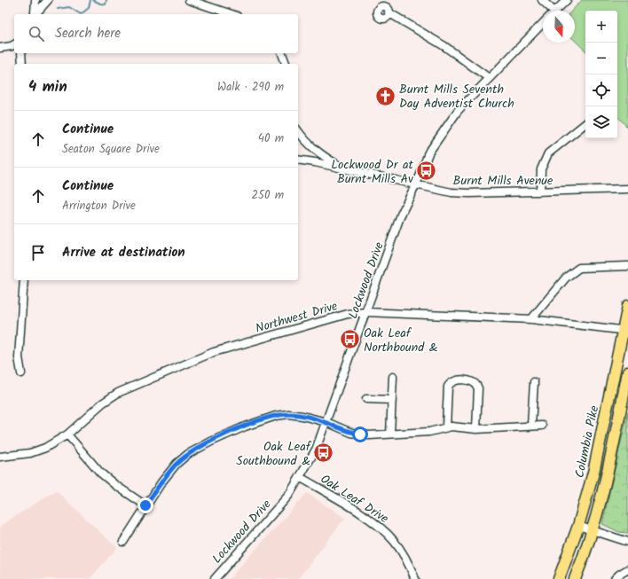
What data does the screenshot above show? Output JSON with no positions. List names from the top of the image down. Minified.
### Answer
{"streets":{"highway":["Columbia Pike"],"street":["Burnt Mills Avenue","Lockwood Drive","Northwest Drive","Oak Leaf Drive"]},"crossings":[["Burnt Mills Avenue","Lockwood Drive"],["Lockwood Drive","Northwest Drive"],["Lockwood Drive","Oak Leaf Drive"],["Northwest Drive","Columbia Pike"]],"places":{"church":["Burnt Mills Seventh Day Adventist Church"],"bus stop":["Lockwood Dr at Burnt Mills Av","Oak Leaf Northbound &","Oak Leaf Southbound &"]},"north":"bottom","page":{"map_buttons":["+","−"],"search":"Search here","heading":["4 min","Walk · 290 m"],"list":[["Continue","Seaton Square Drive","40 m"],["Continue","Arrington Drive","250 m"],"Arrive at destination"]}}
